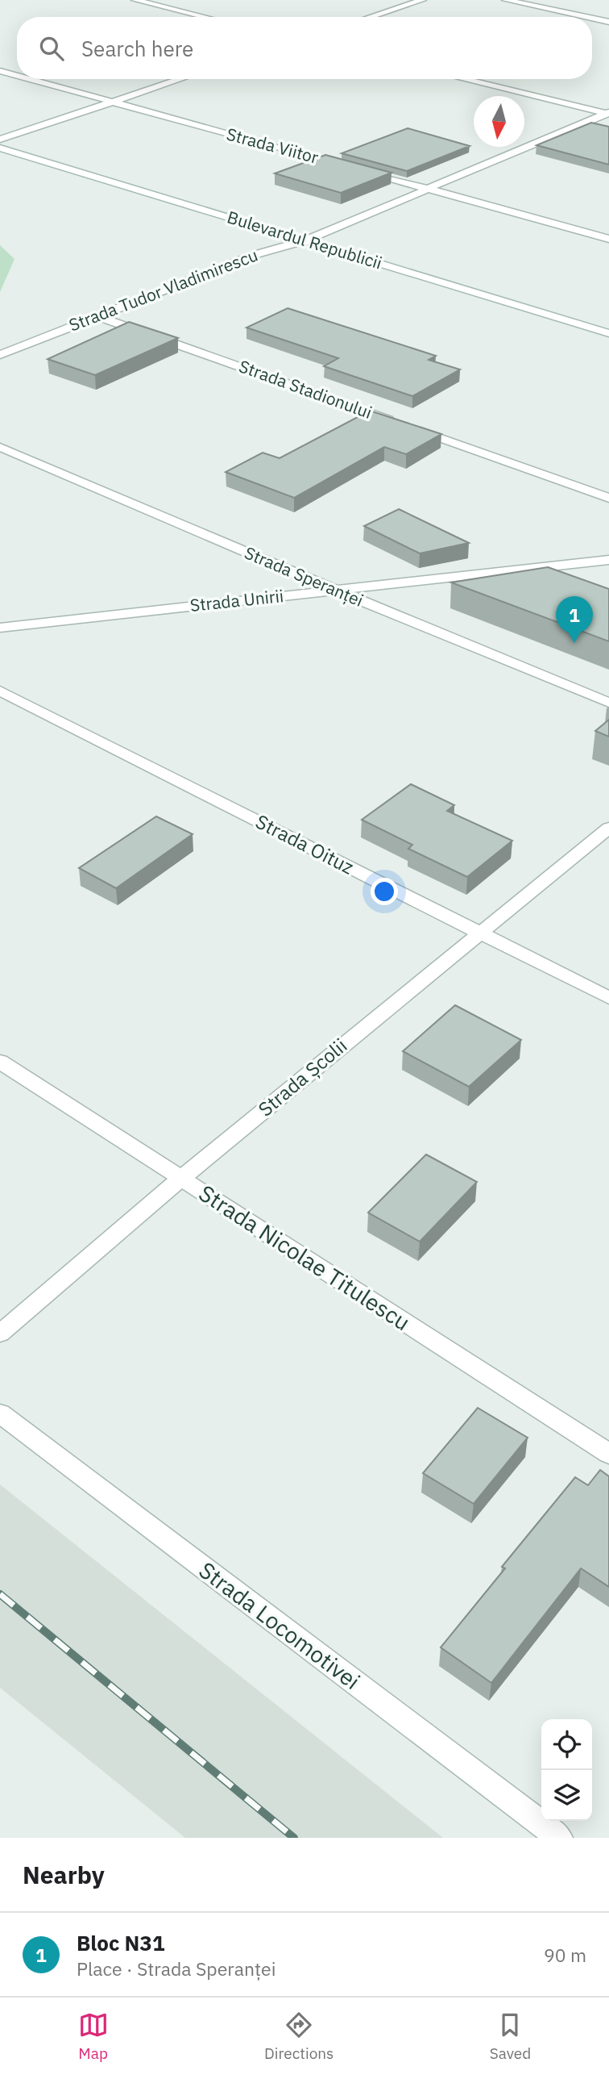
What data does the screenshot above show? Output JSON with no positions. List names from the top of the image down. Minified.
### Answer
{"streets":{"street":["Strada Viitor","Bulevardul Republicii","Strada Tudor Vladimirescu","Strada Stadionului","Strada Speranței","Strada Unirii","Strada Oituz","Strada Școlii","Strada Nicolae Titulescu","Strada Locomotivei"]},"crossings":[["Bulevardul Republicii","Strada Tudor Vladimirescu"],["Strada Tudor Vladimirescu","Strada Stadionului"],["Strada Speranței","Strada Unirii"],["Strada Oituz","Strada Școlii"],["Strada Școlii","Strada Nicolae Titulescu"]],"north":"bottom","page":{"search":"Search here","pins":"1","heading":"Nearby","list":[{"mark":"1","name":"Bloc N31","note":"Place · Strada Speranței","value":"90 m"}],"nav":["Map","Directions","Saved"]}}
